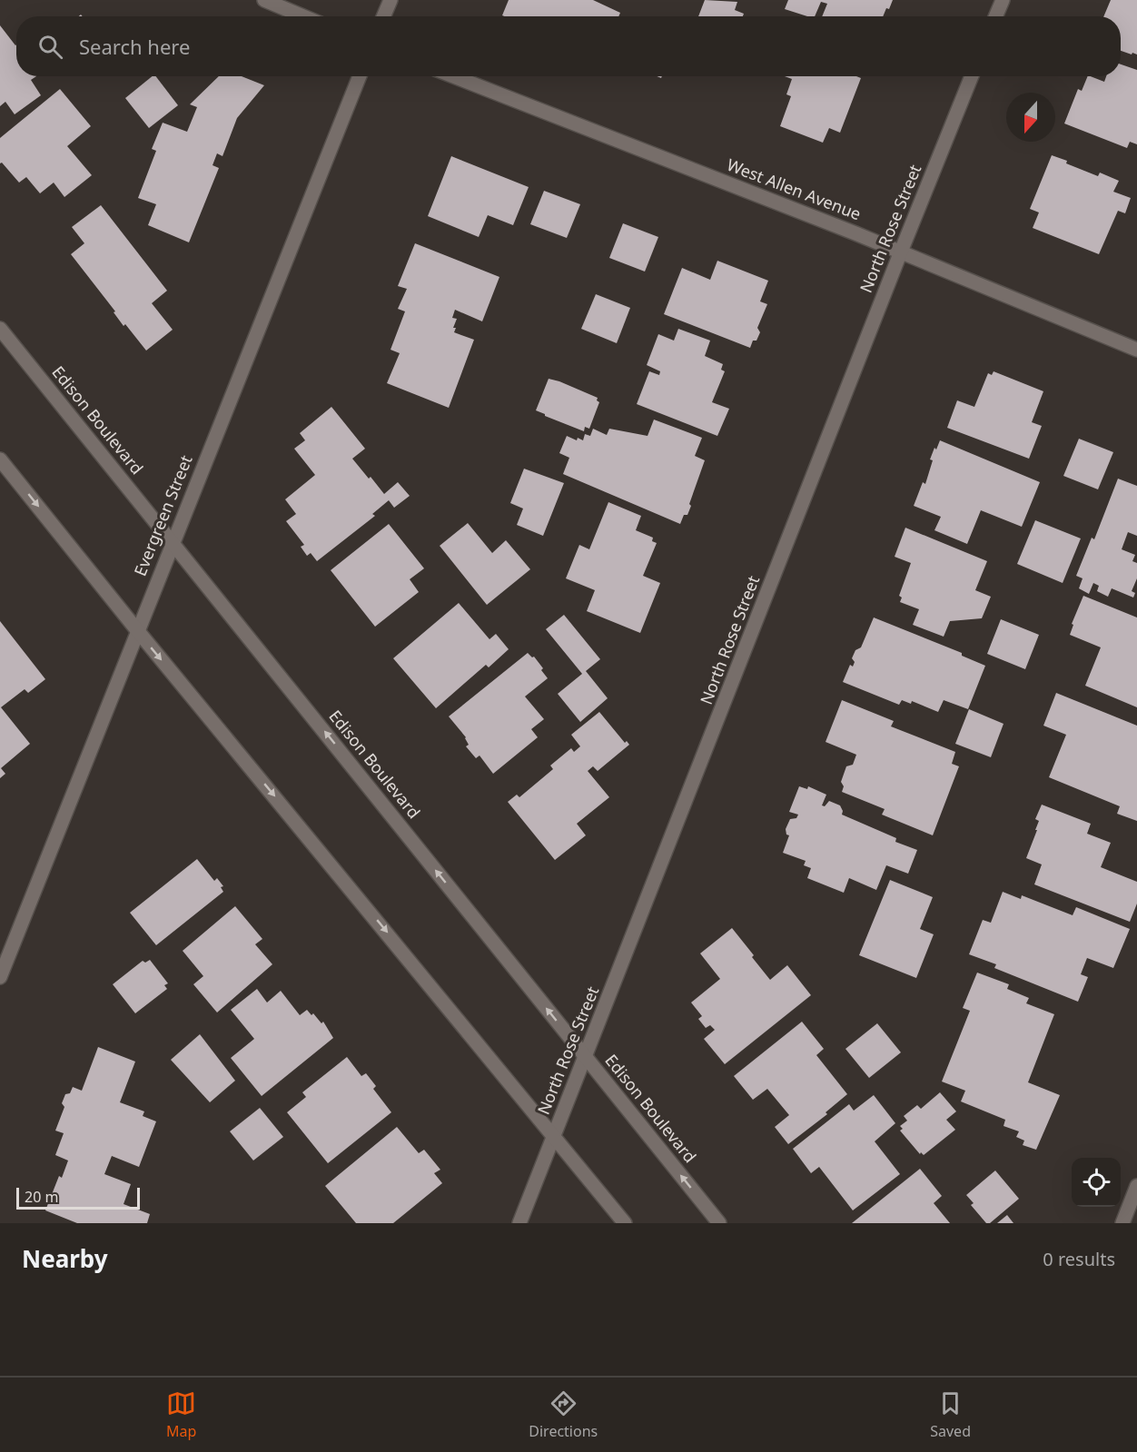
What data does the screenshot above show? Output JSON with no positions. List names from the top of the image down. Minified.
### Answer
{"streets":{"street":["West Allen Avenue","North Rose Street","Edison Boulevard","Evergreen Street"]},"crossings":[["West Allen Avenue","North Rose Street"],["North Rose Street","Edison Boulevard"],["Edison Boulevard","Evergreen Street"]],"scale_bar":"20 m","north":"bottom","page":{"search":"Search here","scale":"20 m","heading":["Nearby","0 results"],"nav":["Map","Directions","Saved"]}}
